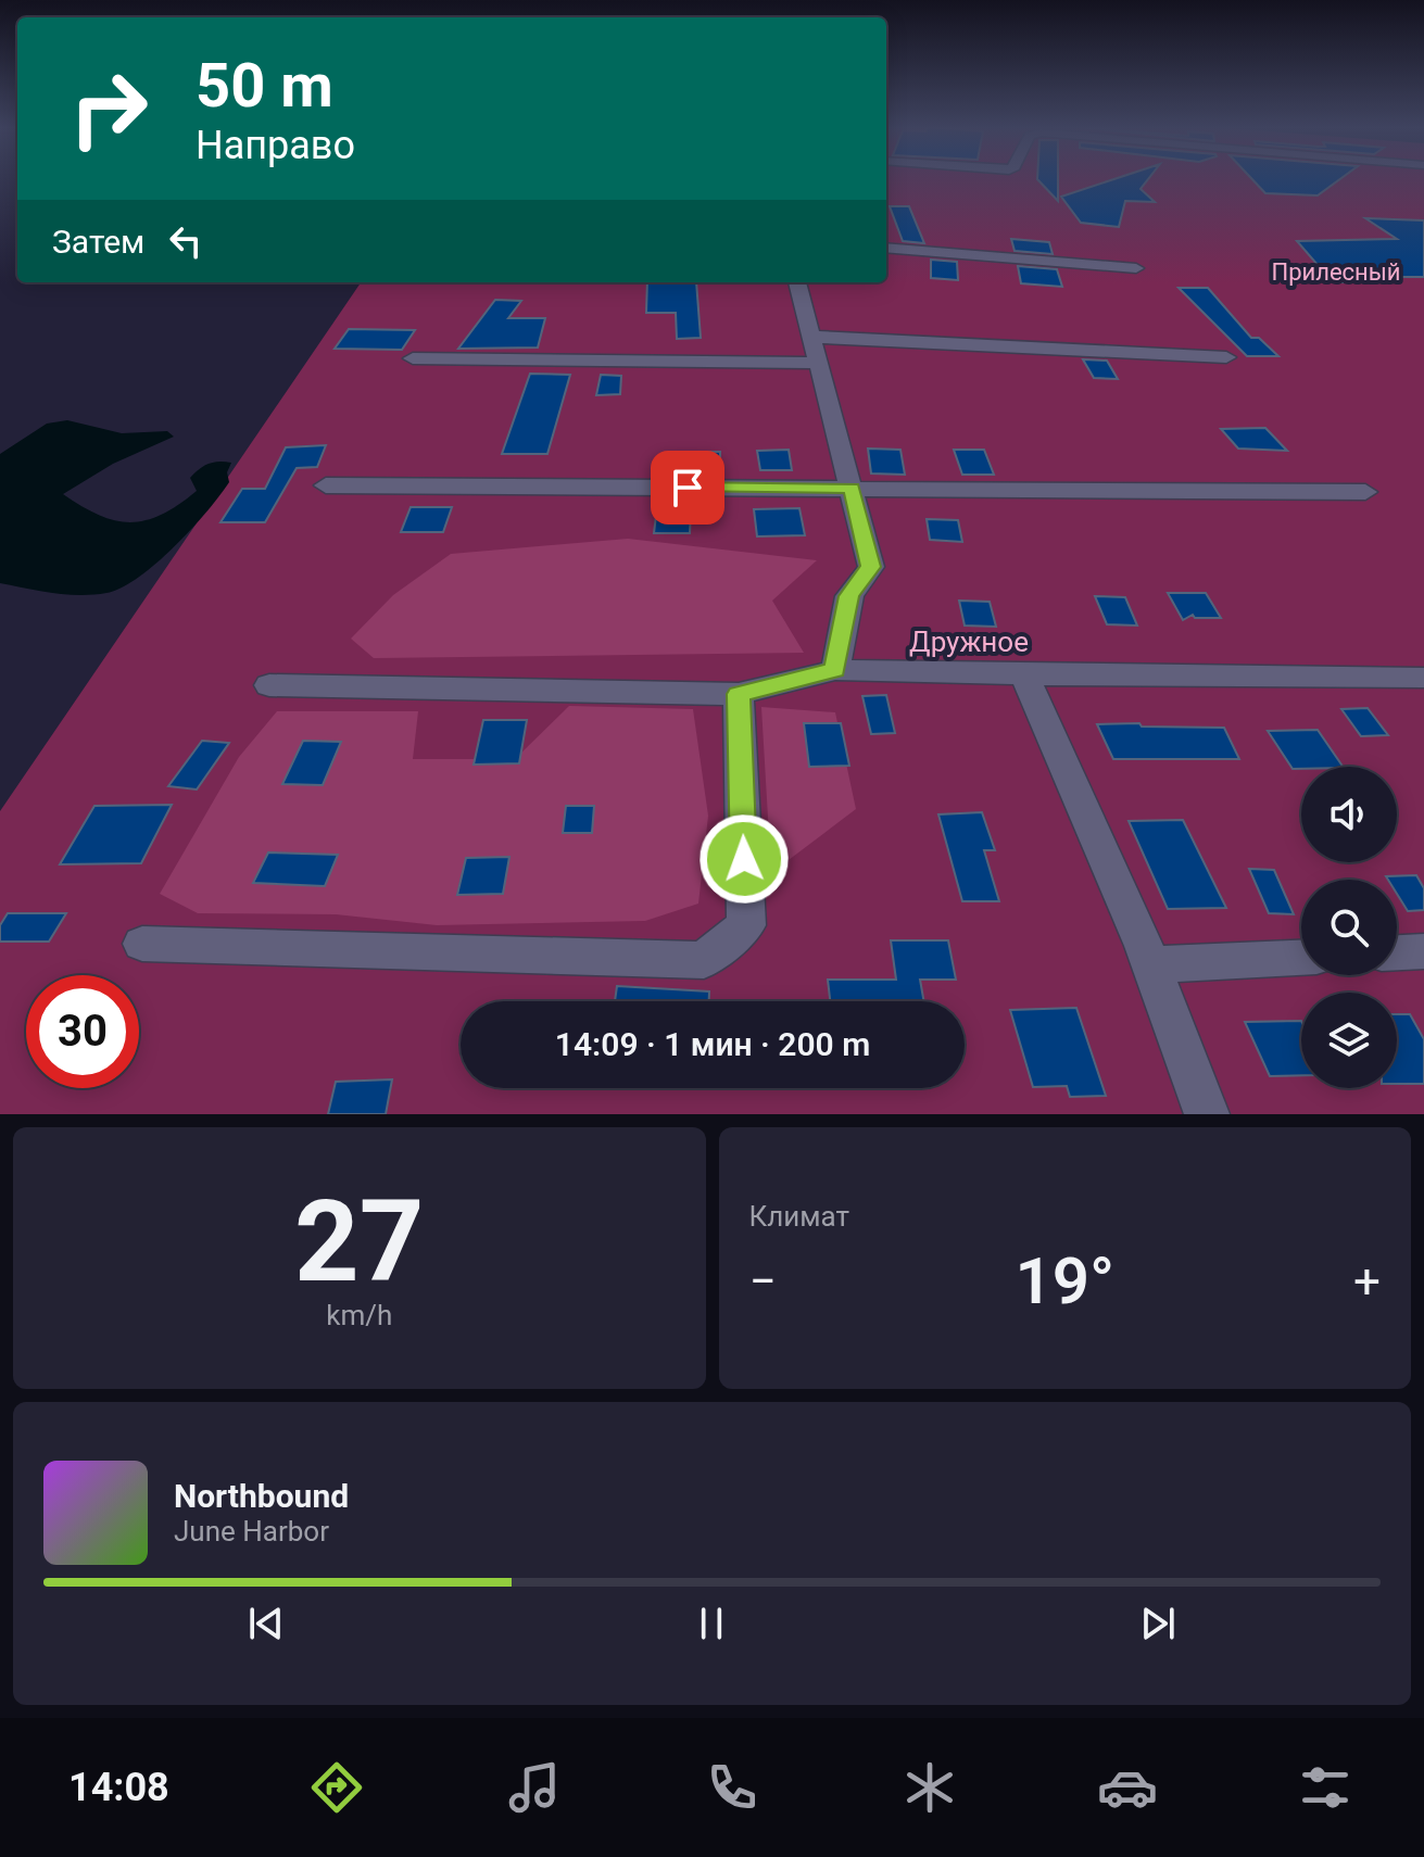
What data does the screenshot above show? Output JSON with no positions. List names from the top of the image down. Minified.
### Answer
{"parks":["Прилесный","Дружное"],"page":{"turn":["50 m","Направо"],"then":"Затем","limit":"30","trip":"14:09 · 1 мин · 200 m","tile":[["27","km/h"],"Климат"],"heat":["−","19°","+"],"song":["Northbound","June Harbor"],"tabs":"14:08"}}
